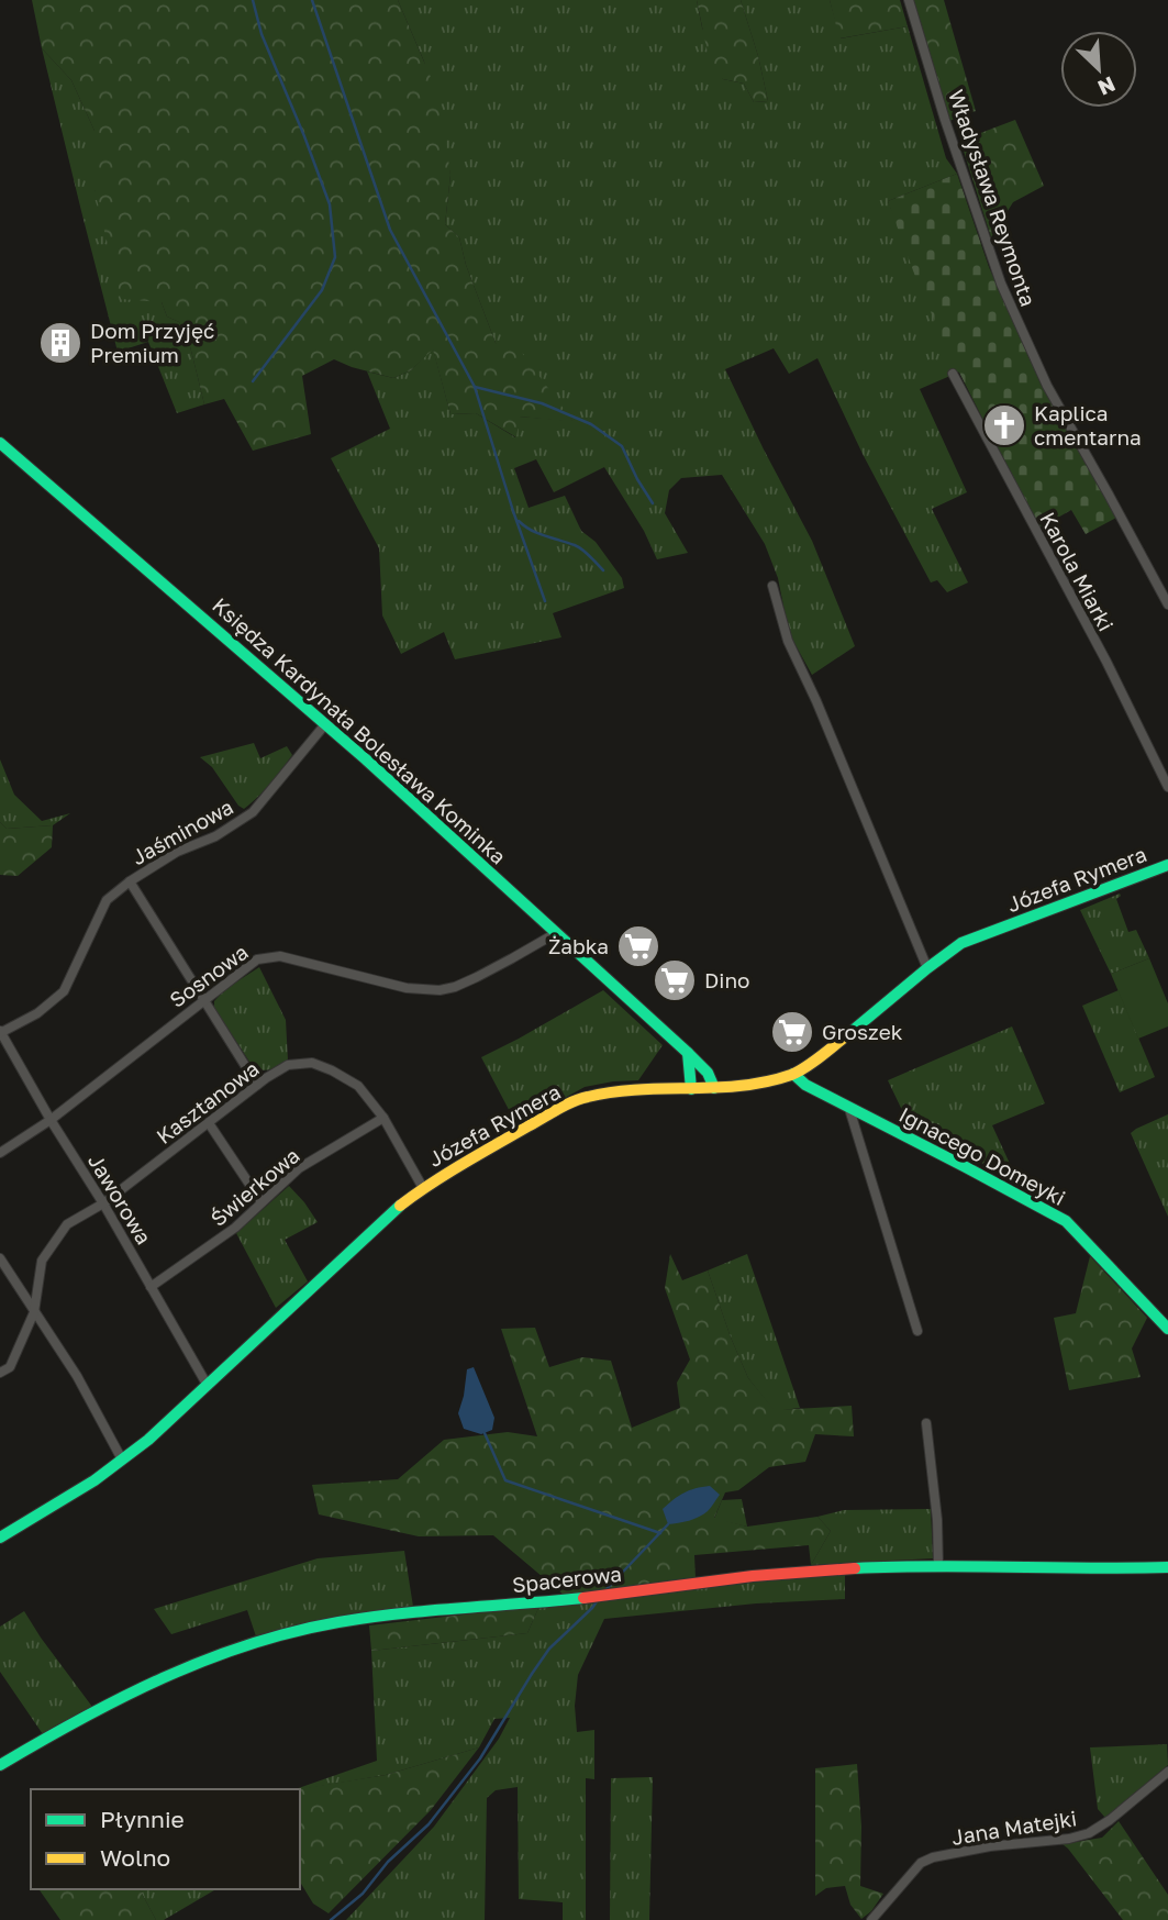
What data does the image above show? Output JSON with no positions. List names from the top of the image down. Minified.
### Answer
{"streets":{"street":["Władysława Reymonta","Karola Miarki","Księdza Kardynała Bolesława Kominka","Jaśminowa","Józefa Rymera","Sosnowa","Kasztanowa","Ignacego Domeyki","Świerkowa","Jaworowa","Spacerowa","Jana Matejki"]},"crossings":[["Księdza Kardynała Bolesława Kominka","Jaśminowa"],["Księdza Kardynała Bolesława Kominka","Józefa Rymera"],["Księdza Kardynała Bolesława Kominka","Sosnowa"],["Jaśminowa","Jaworowa"],["Józefa Rymera","Kasztanowa"],["Józefa Rymera","Ignacego Domeyki"],["Józefa Rymera","Jaworowa"],["Sosnowa","Jaworowa"],["Kasztanowa","Świerkowa"],["Kasztanowa","Jaworowa"],["Świerkowa","Jaworowa"]],"places":{"building":["Dom Przyjęć Premium"],"church":["Kaplica cmentarna"],"supermarket":["Żabka","Dino","Groszek"]},"legend":["Płynnie","Wolno"],"north":"bottom right"}
